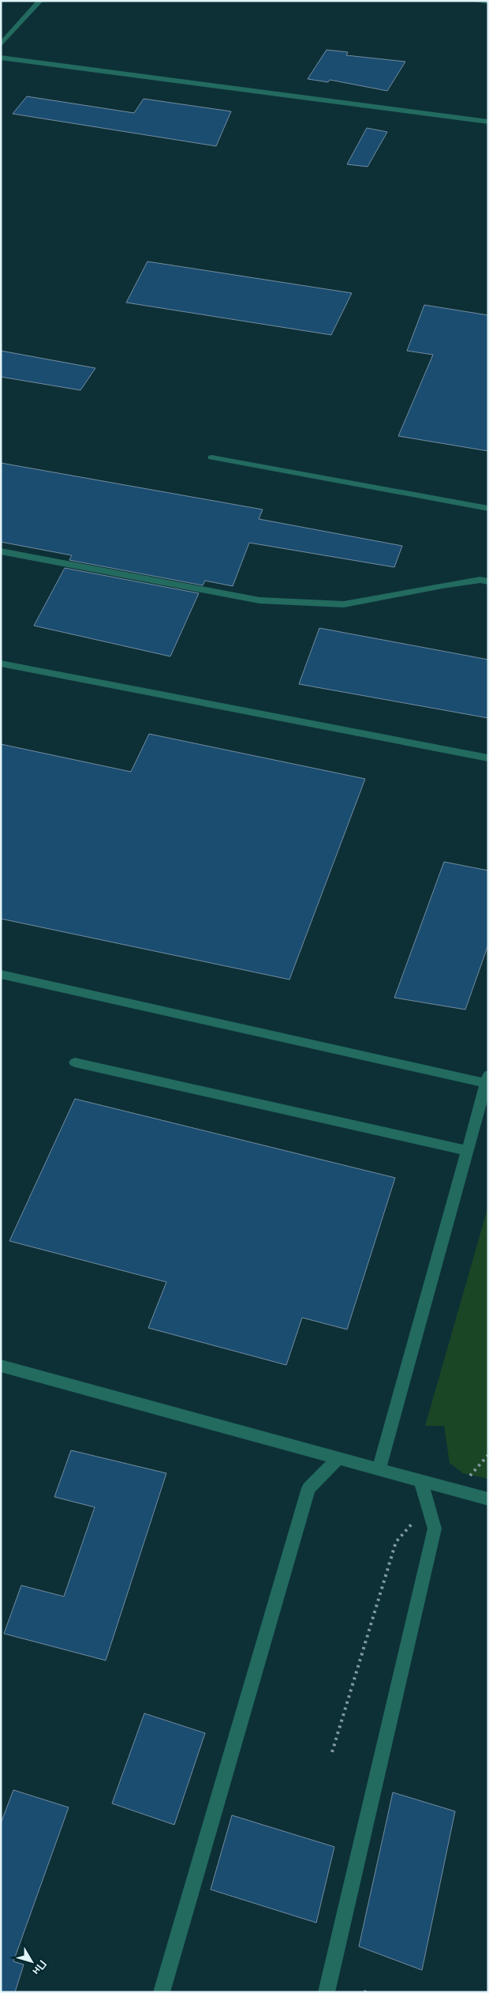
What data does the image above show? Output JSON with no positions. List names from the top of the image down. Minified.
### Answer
{"north":"bottom right"}
